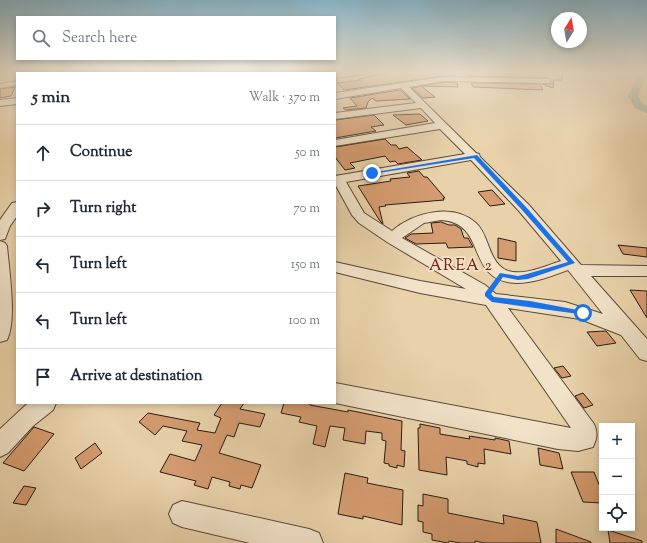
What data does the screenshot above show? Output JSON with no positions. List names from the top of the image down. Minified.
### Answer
{"districts":["AREA 2"],"north":"top","page":{"search":"Search here","heading":["5 min","Walk · 370 m"],"list":[["Continue","50 m"],["Turn right","70 m"],["Turn left","150 m"],["Turn left","100 m"],"Arrive at destination"],"map_buttons":["+","−"]}}
